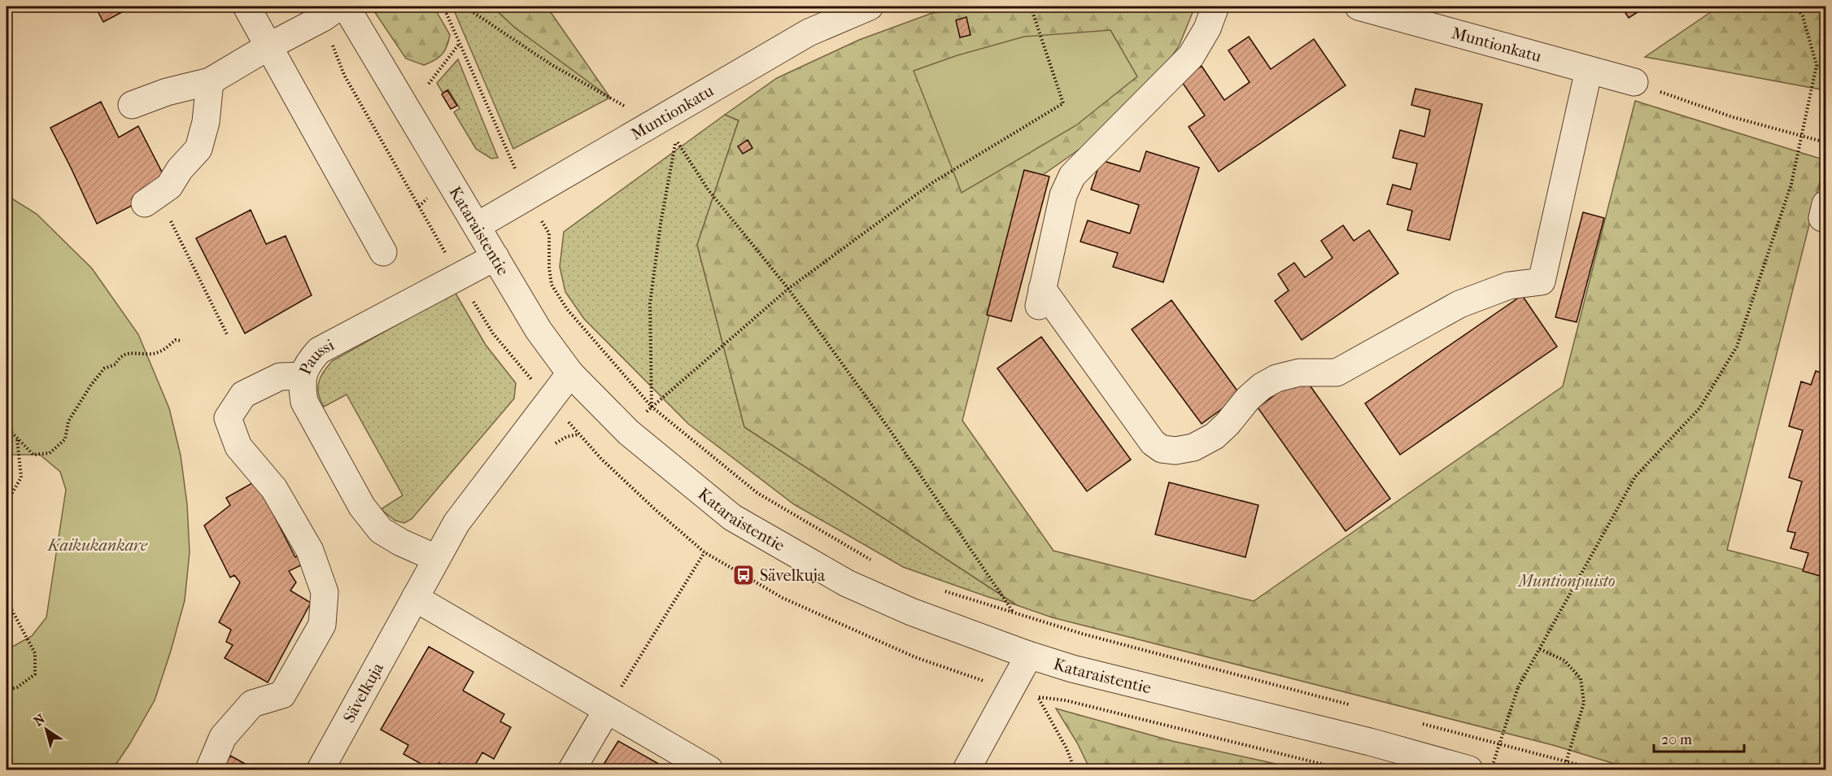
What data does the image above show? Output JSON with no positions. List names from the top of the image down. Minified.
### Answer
{"streets":{"street":["Muntionkatu","Kataraistentie","Paussi","Sävelkuja"]},"crossings":[["Muntionkatu","Kataraistentie"],["Kataraistentie","Paussi"],["Kataraistentie","Sävelkuja"],["Paussi","Sävelkuja"]],"parks":["Kaikukankare","Muntionpuisto"],"places":{"bus stop":["Sävelkuja"]},"scale_bar":"20 m","north":"top left"}
